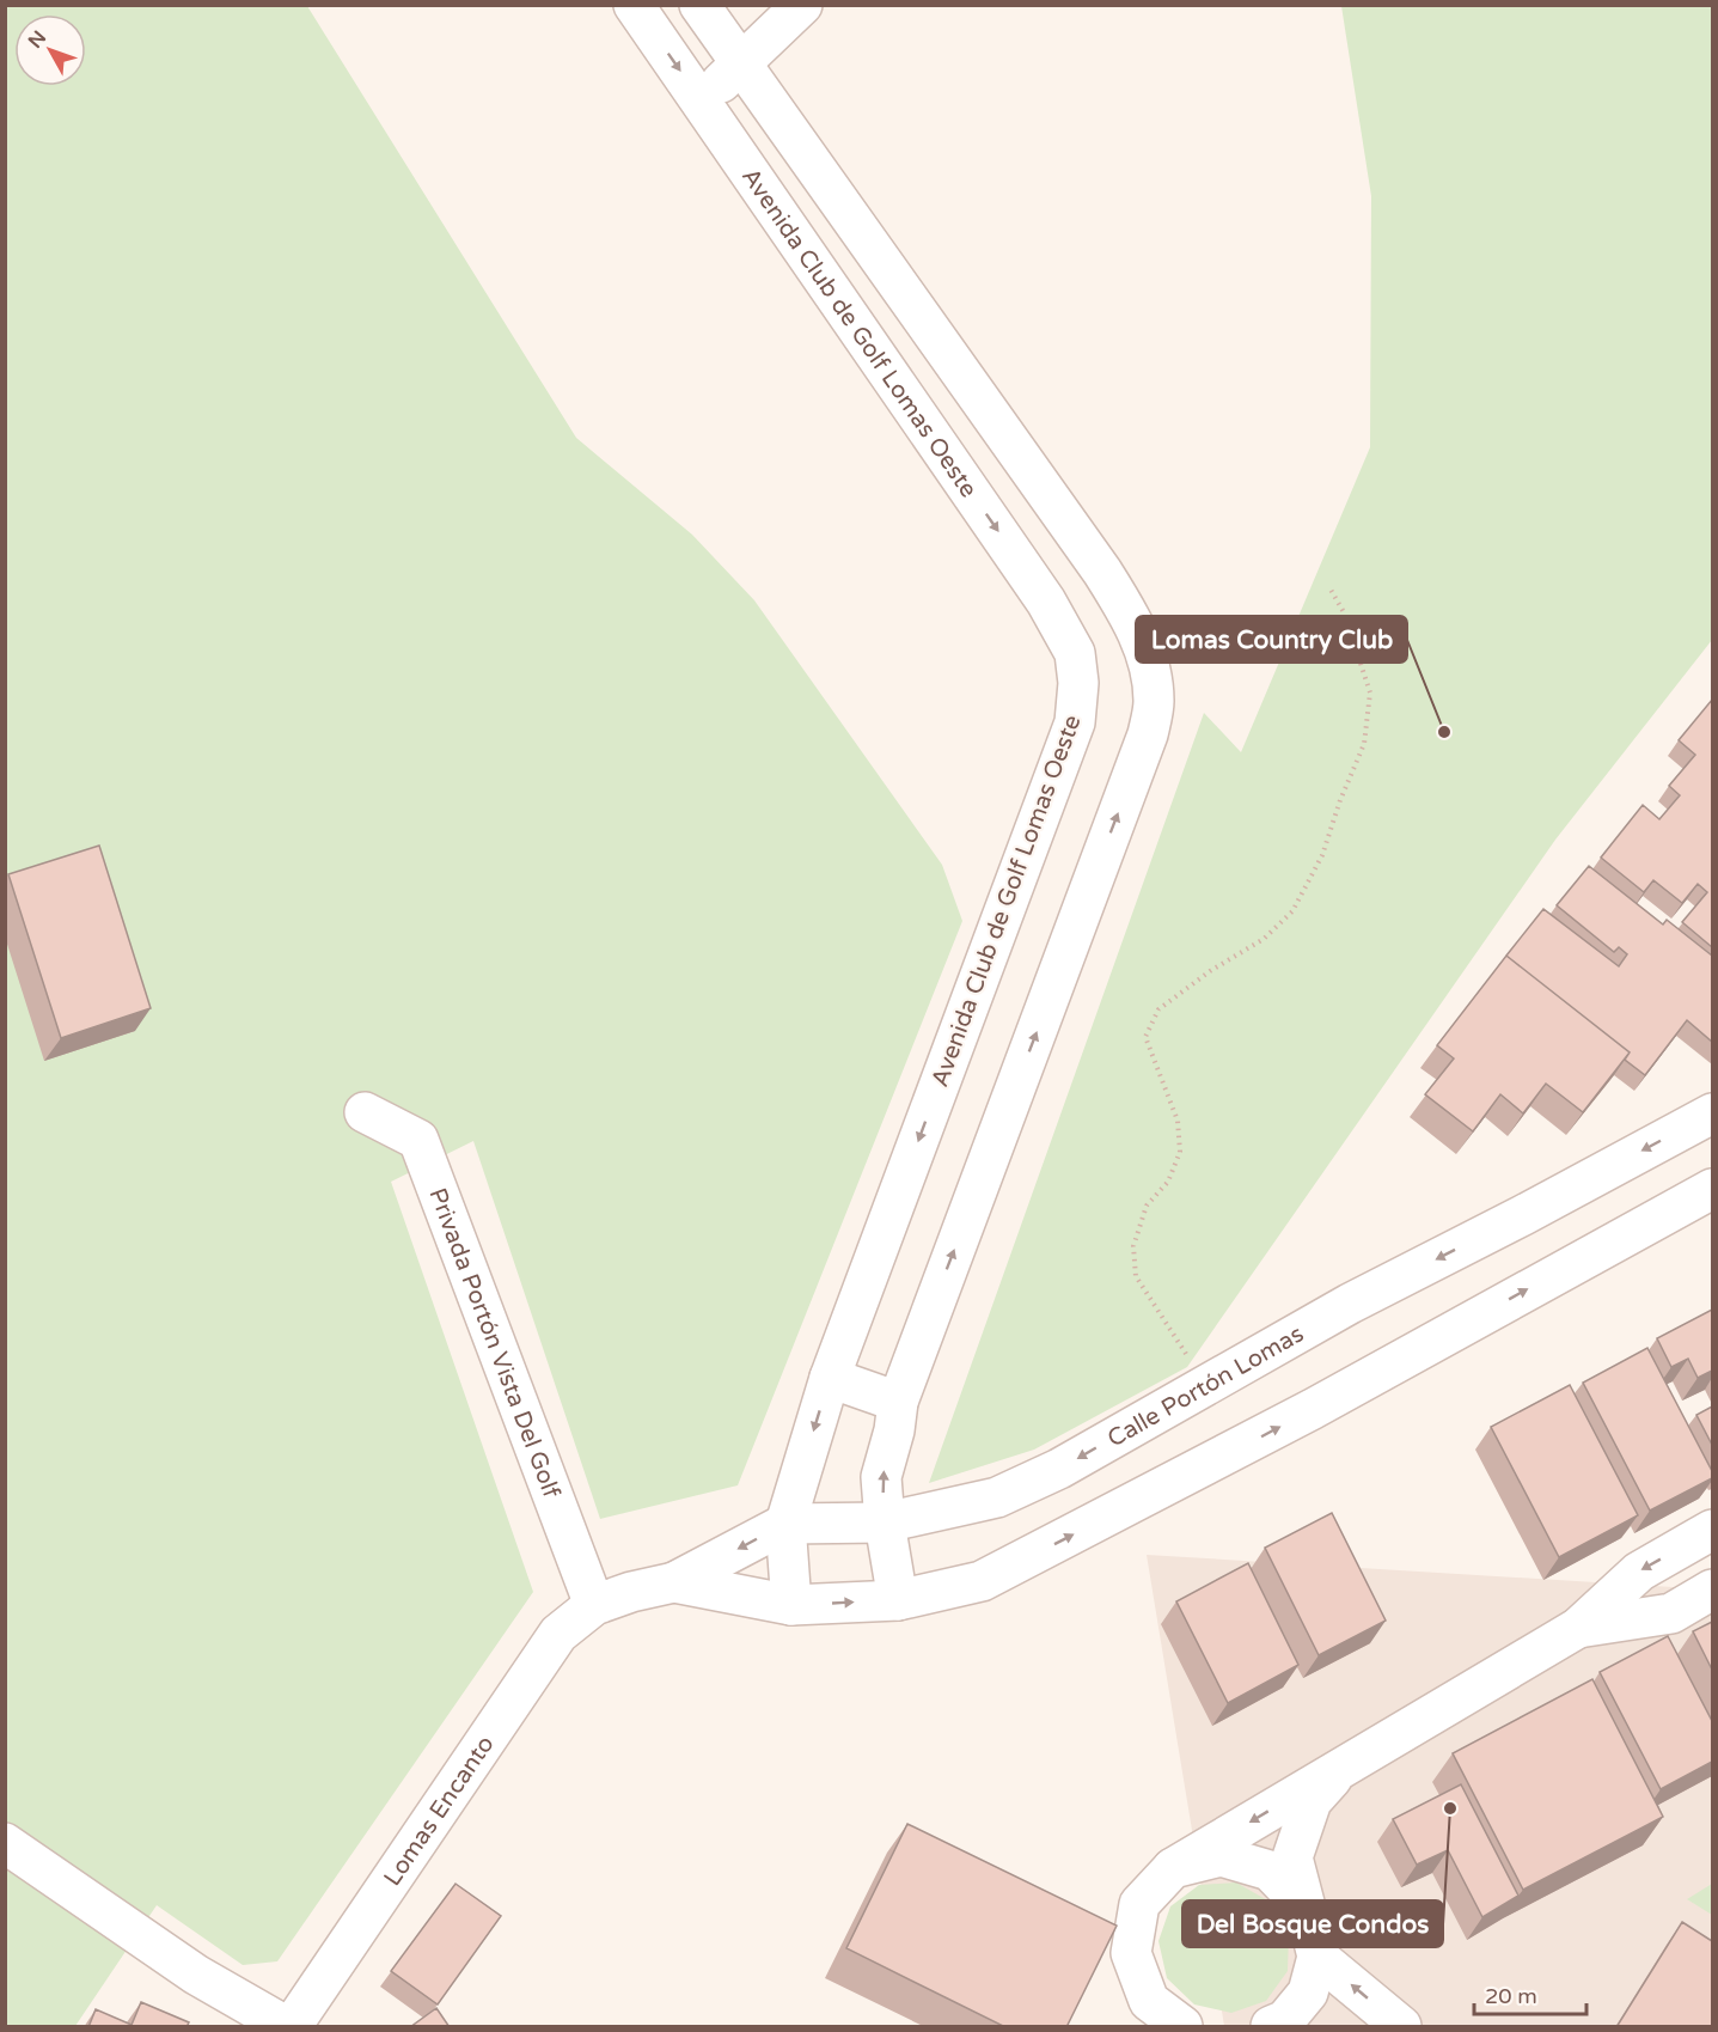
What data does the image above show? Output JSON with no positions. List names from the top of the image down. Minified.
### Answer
{"streets":{"street":["Avenida Club de Golf Lomas Oeste","Privada Portón Vista Del Golf","Calle Portón Lomas","Lomas Encanto"]},"crossings":[["Avenida Club de Golf Lomas Oeste","Calle Portón Lomas"],["Privada Portón Vista Del Golf","Calle Portón Lomas"],["Privada Portón Vista Del Golf","Lomas Encanto"],["Calle Portón Lomas","Lomas Encanto"]],"one_way":["Avenida Club de Golf Lomas Oeste"],"places":["Lomas Country Club","Del Bosque Condos"],"scale_bar":"20 m","north":"top left"}
